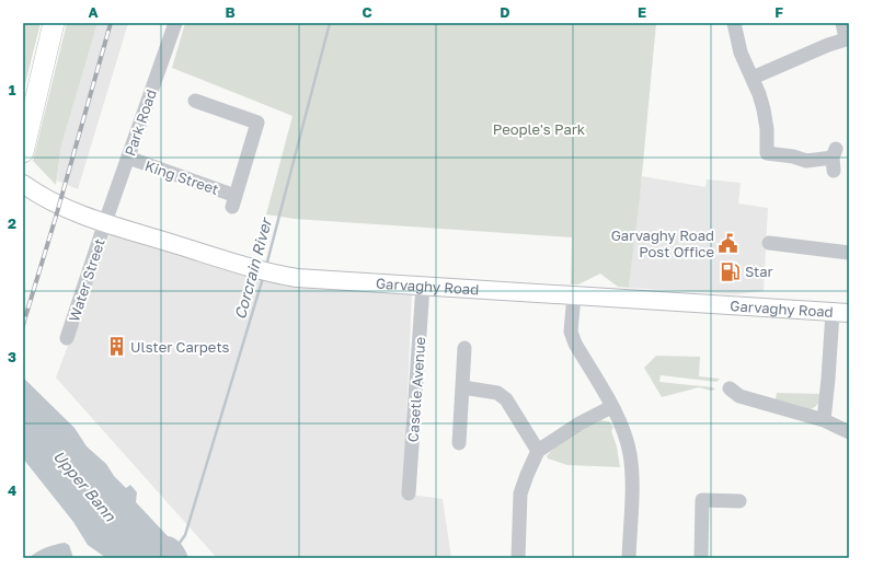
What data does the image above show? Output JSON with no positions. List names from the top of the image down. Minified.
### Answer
{"streets":{"main road":["Garvaghy Road"],"street":["Park Road","King Street","Water Street","Casetle Avenue"]},"crossings":[["Park Road","King Street"],["Park Road","Water Street"],["Park Road","Garvaghy Road"],["Water Street","Garvaghy Road"],["Garvaghy Road","Casetle Avenue"]],"water":["Corcrain River","Upper Bann"],"parks":["People's Park"],"places":{"public building":["Garvaghy Road Post Office"],"fuel station":["Star"],"building":["Ulster Carpets"]},"grid":{"columns":["A","B","C","D","E","F"],"rows":["1","2","3","4"]}}
